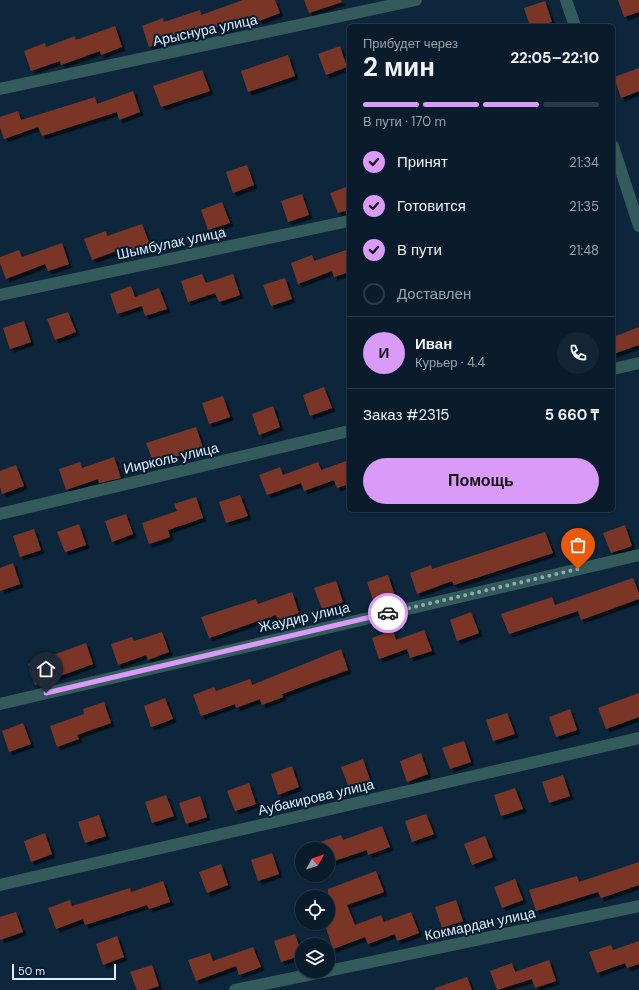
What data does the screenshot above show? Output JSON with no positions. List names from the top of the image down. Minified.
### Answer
{"streets":{"street":["Арыснура улица","Шымбулак улица","Иирколь улица","Жаудир улица","Аубакирова улица","Кокмардан улица"]},"scale_bar":"50 m","north":"top right","page":{"heading":["2 мин","Прибудет через","22:05–22:10"],"panel":["Иван","Курьер · 4.4","Заказ #2315","5 660 ₸"],"bar":"В пути · 170 m","list":[["Принят","21:34"],["Готовится","21:35"],["В пути","21:48"],"Доставлен"],"round":"И","buttons":"Помощь","scale":"50 m"}}
